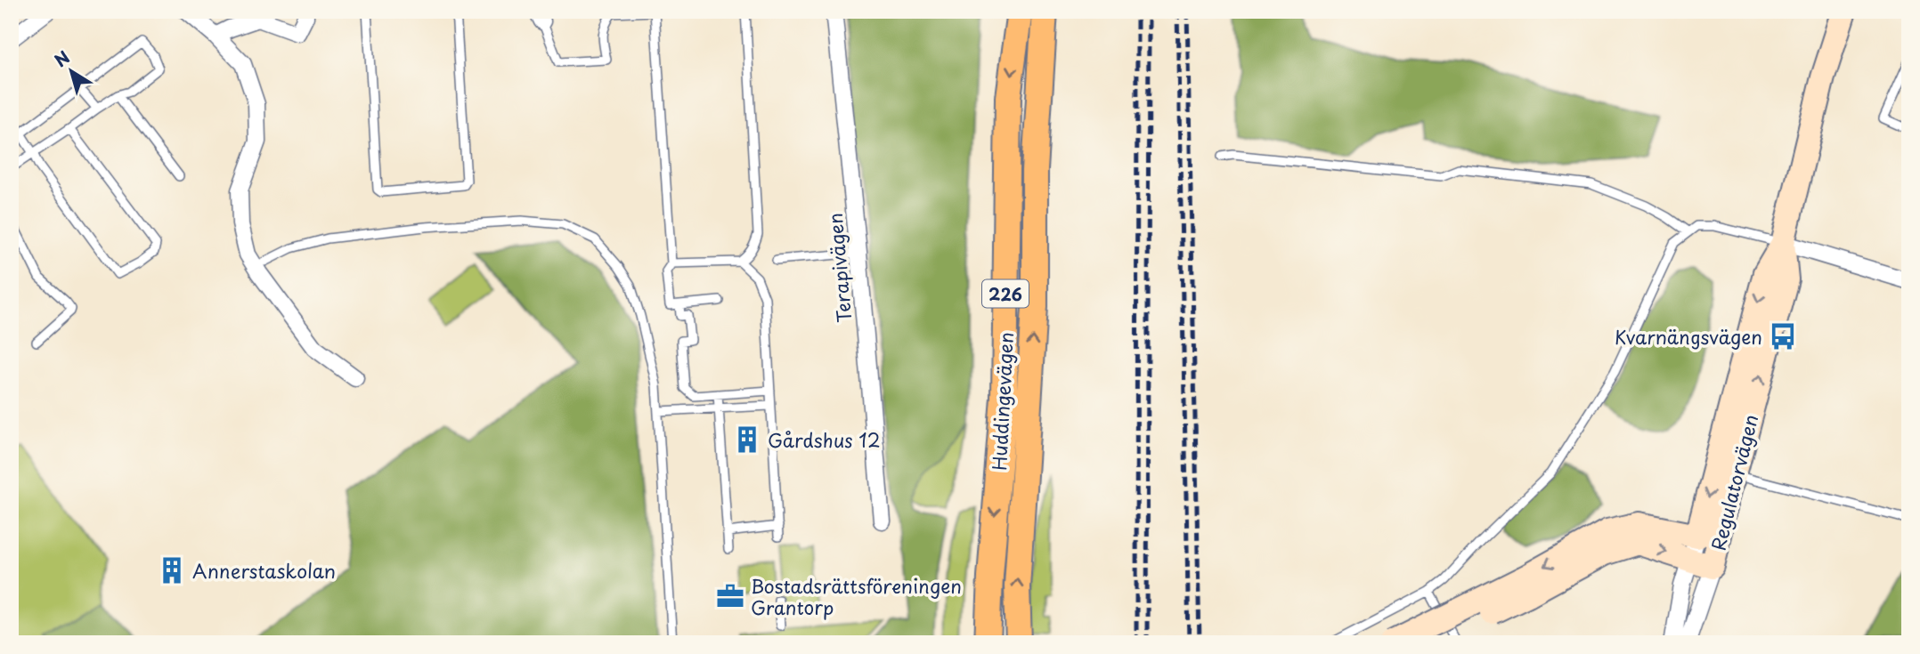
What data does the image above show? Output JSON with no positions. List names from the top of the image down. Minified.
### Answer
{"streets":{"main road":["226","Huddingevägen"],"street":["Terapivägen","Regulatorvägen"]},"places":{"bus stop":["Kvarnängsvägen"],"building":["Gårdshus 12","Annerstaskolan"],"office":["Bostadsrättsföreningen Grantorp"]},"north":"top left"}
